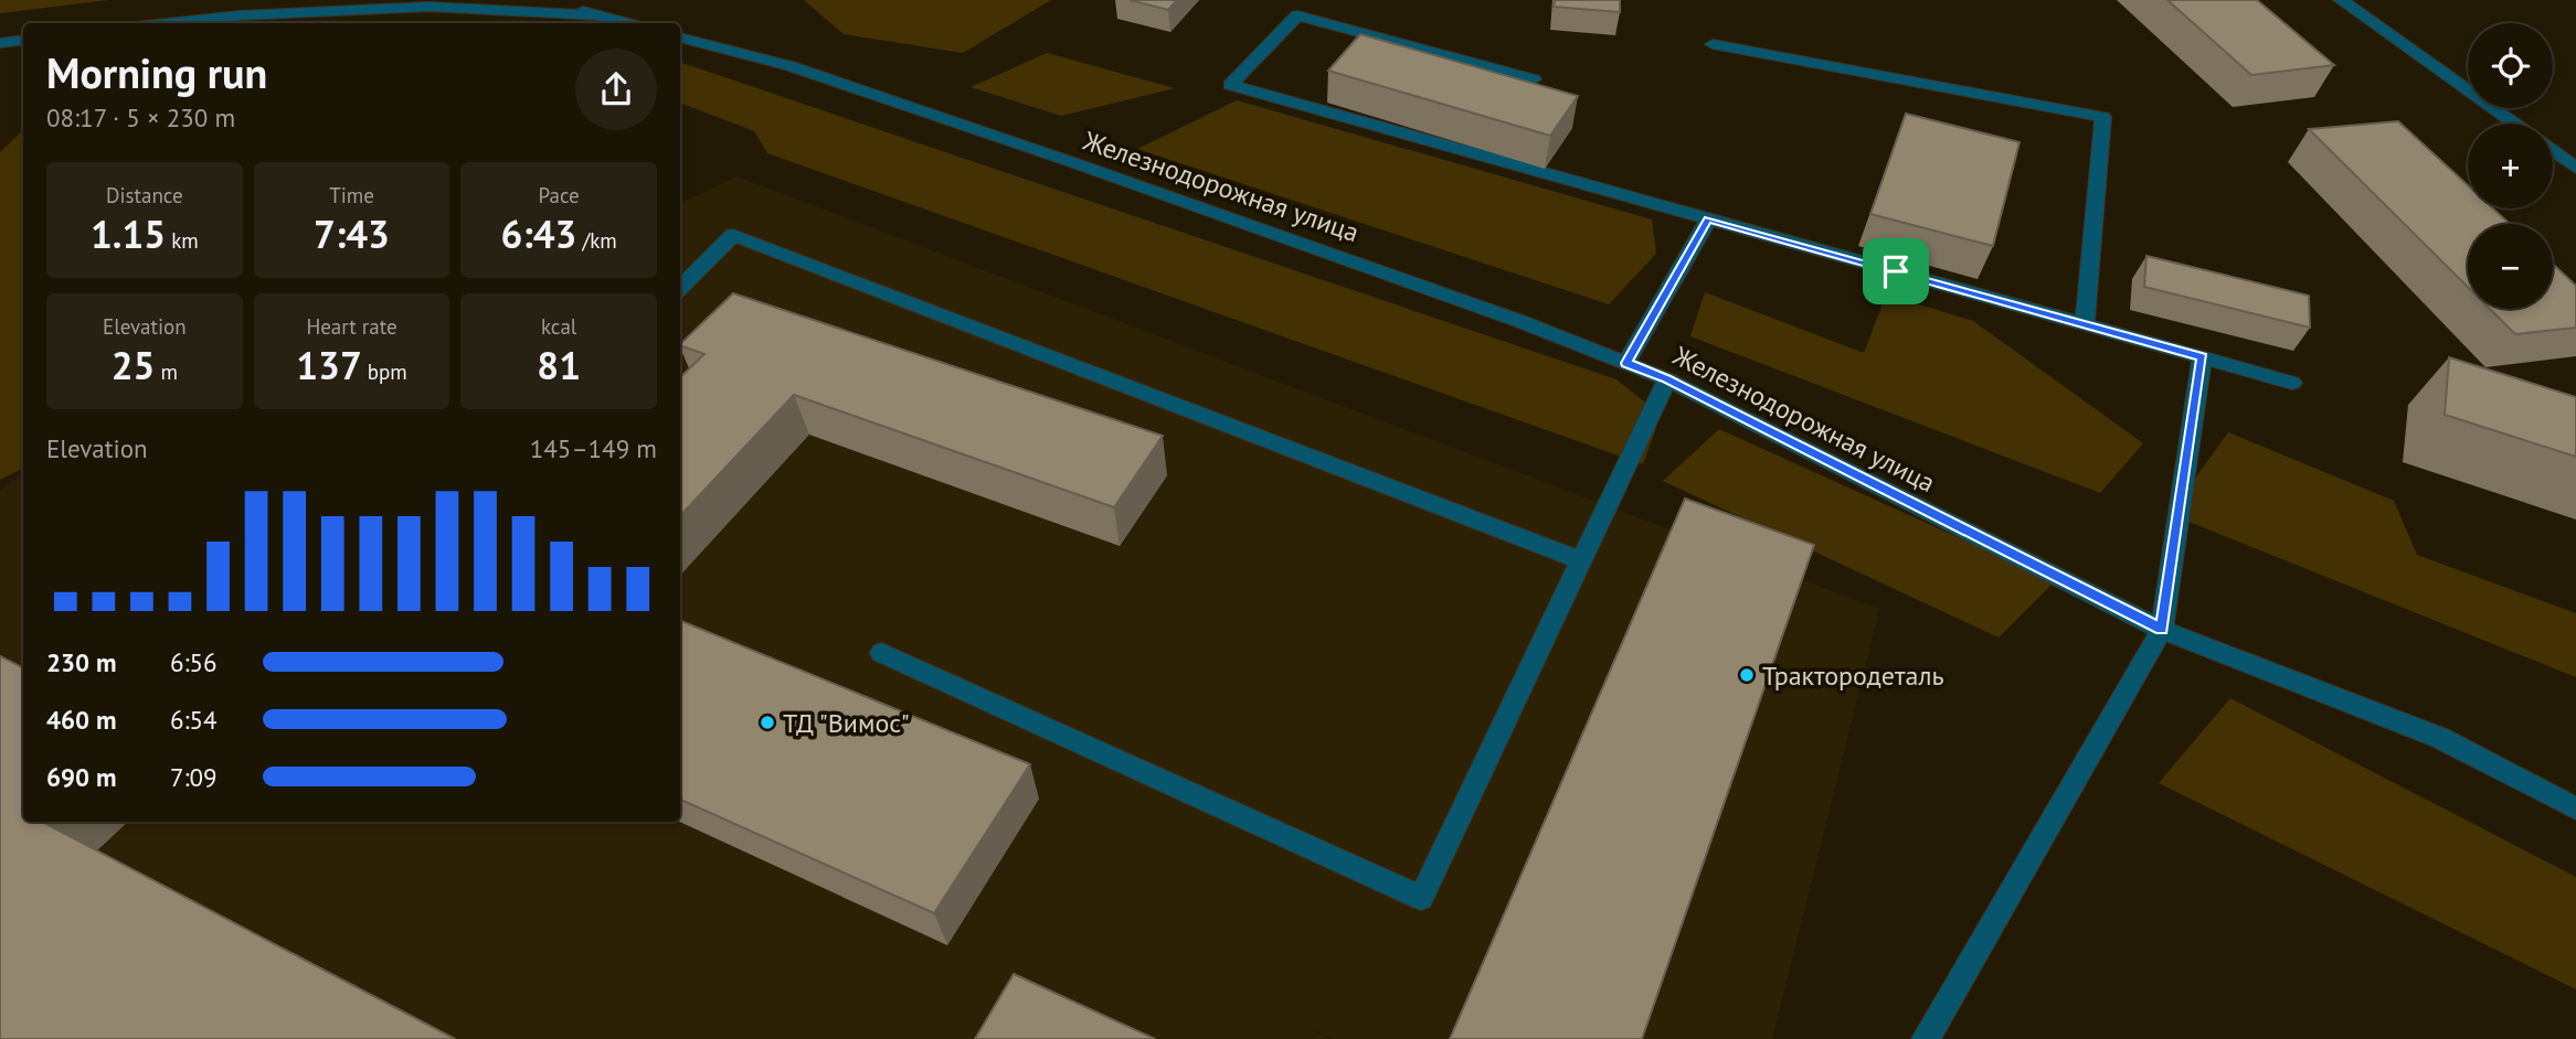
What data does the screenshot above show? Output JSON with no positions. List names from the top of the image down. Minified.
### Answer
{"streets":{"street":["Железнодорожная улица"]},"places":["Трактородеталь","ТД \"Вимос\""],"page":{"map_buttons":["+","−"],"heading":["Morning run","08:17 · 5 × 230 m"],"stats":[["Distance","1.15 km"],["Time","7:43"],["Pace","6:43 /km"],["Elevation","25 m"],["Heart rate","137 bpm"],["kcal","81"]],"chart":["Elevation","145–149 m"],"list":[{"name":"230 m","note":"6:56"},{"name":"460 m","note":"6:54"},{"name":"690 m","note":"7:09"}]}}
